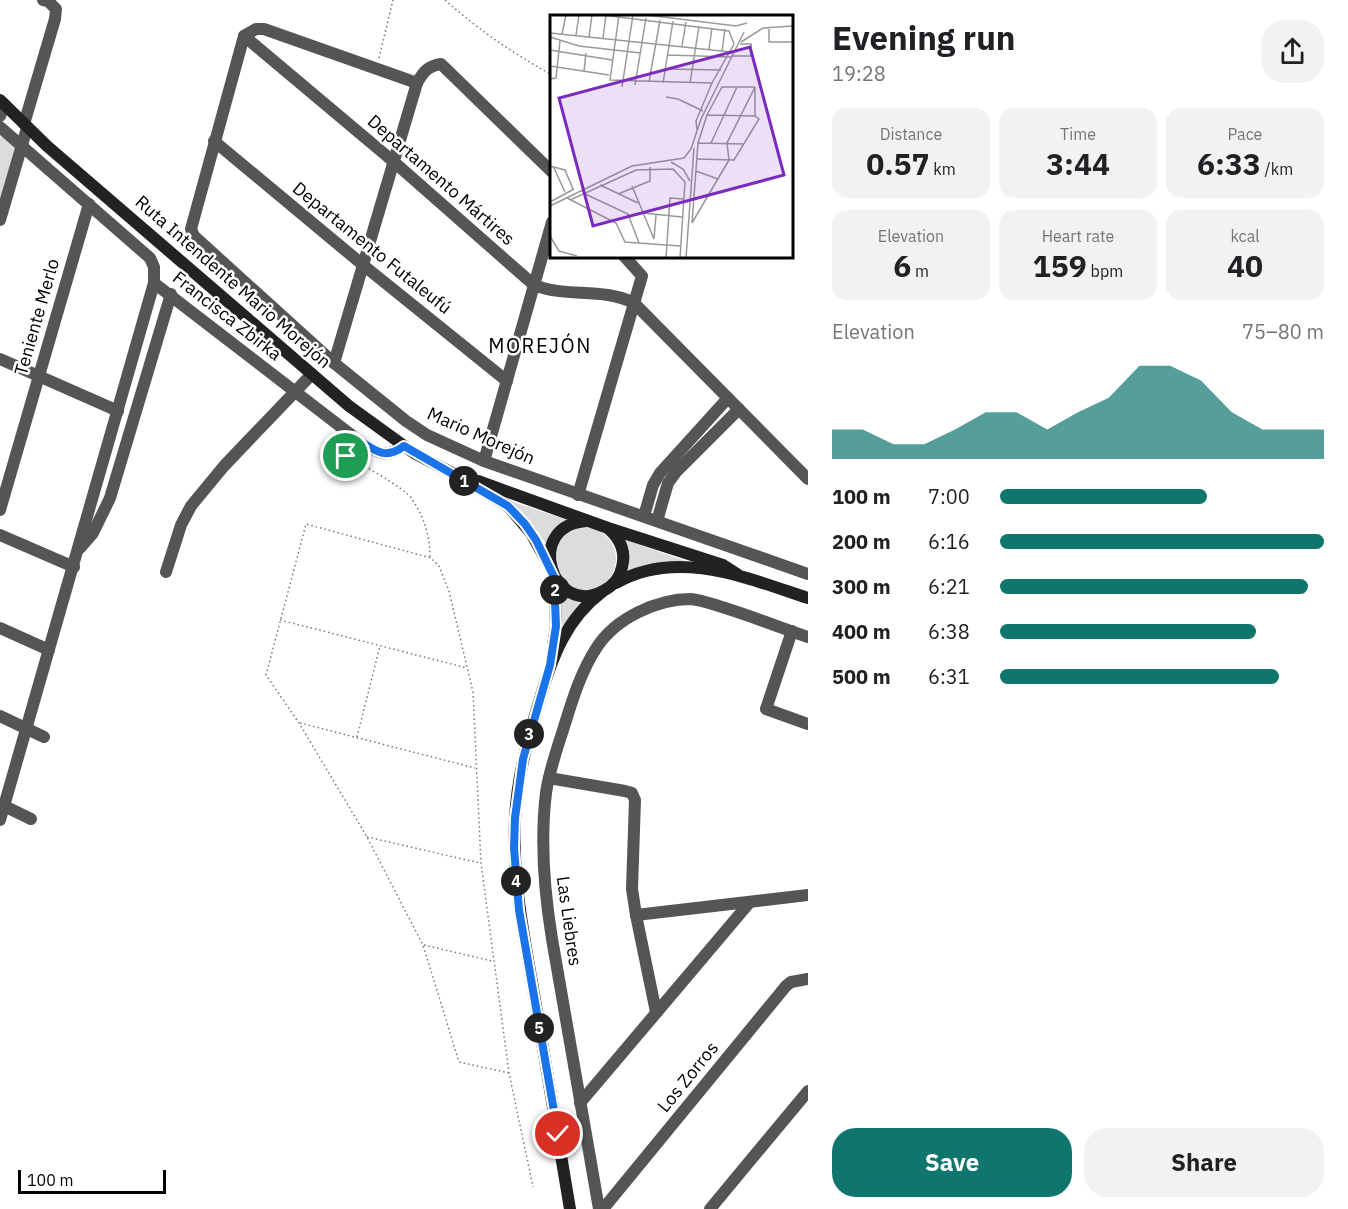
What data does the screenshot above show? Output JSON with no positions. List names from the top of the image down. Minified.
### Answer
{"streets":{"main road":["Ruta Intendente Mario Morejón"],"street":["Departamento Mártires","Departamento Futaleufú","Francisca Zbirka","Teniente Merlo","Mario Morejón","Las Liebres","Los Zorros"]},"crossings":[["Departamento Futaleufú","Mario Morejón"],["Ruta Intendente Mario Morejón","Francisca Zbirka"],["Francisca Zbirka","Teniente Merlo"],["Las Liebres","Los Zorros"]],"districts":["MOREJÓN"],"scale_bar":"100 m","page":{"heading":["Evening run","19:28"],"stats":[["Distance","0.57 km"],["Time","3:44"],["Pace","6:33 /km"],["Elevation","6 m"],["Heart rate","159 bpm"],["kcal","40"]],"chart":["Elevation","75–80 m"],"pins":["1","2","3","4","5"],"list":[{"name":"100 m","note":"7:00"},{"name":"200 m","note":"6:16"},{"name":"300 m","note":"6:21"},{"name":"400 m","note":"6:38"},{"name":"500 m","note":"6:31"}],"buttons":["Save","Share"],"scale":"100 m"}}
